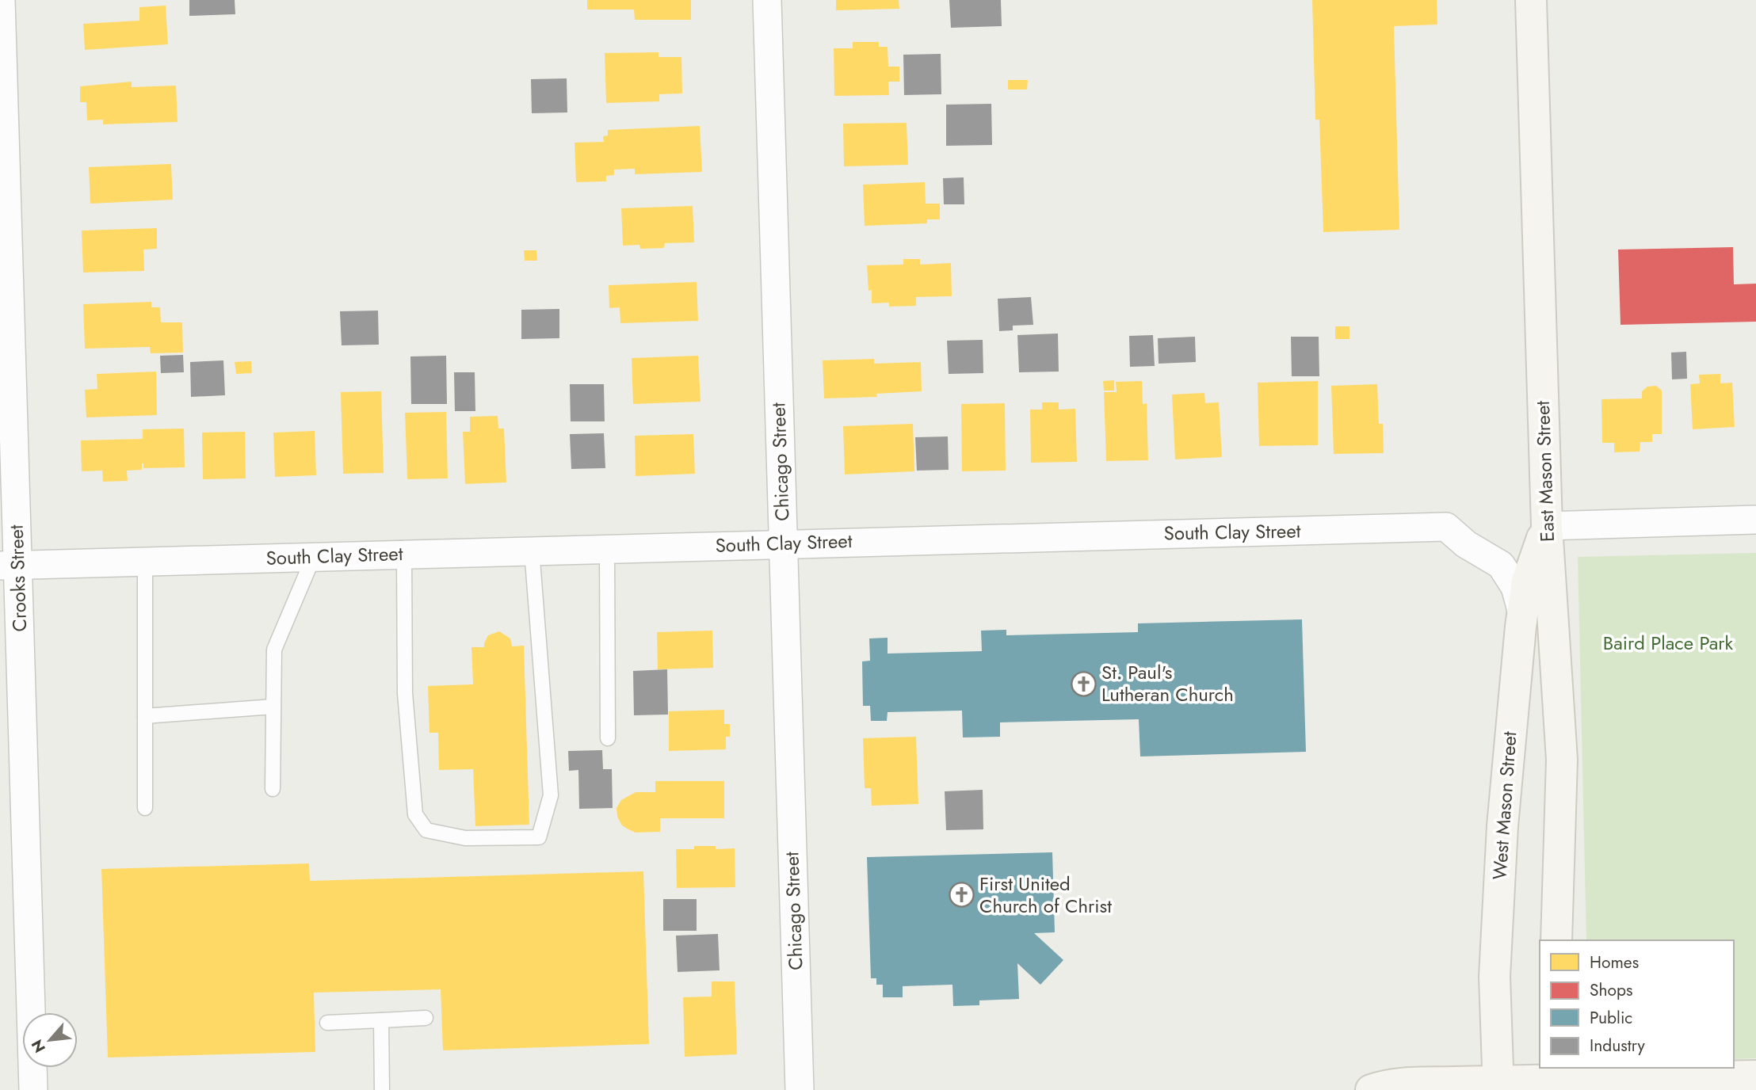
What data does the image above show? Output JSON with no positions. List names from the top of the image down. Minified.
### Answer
{"streets":{"main road":["East Mason Street","West Mason Street"],"street":["Chicago Street","South Clay Street","Crooks Street"]},"crossings":[["Chicago Street","South Clay Street"],["East Mason Street","West Mason Street"],["South Clay Street","Crooks Street"],["South Clay Street","West Mason Street"]],"parks":["Baird Place Park"],"places":{"church":["St. Paul's Lutheran Church","First United Church of Christ"]},"legend":["Homes","Shops","Public","Industry"],"north":"bottom left"}
